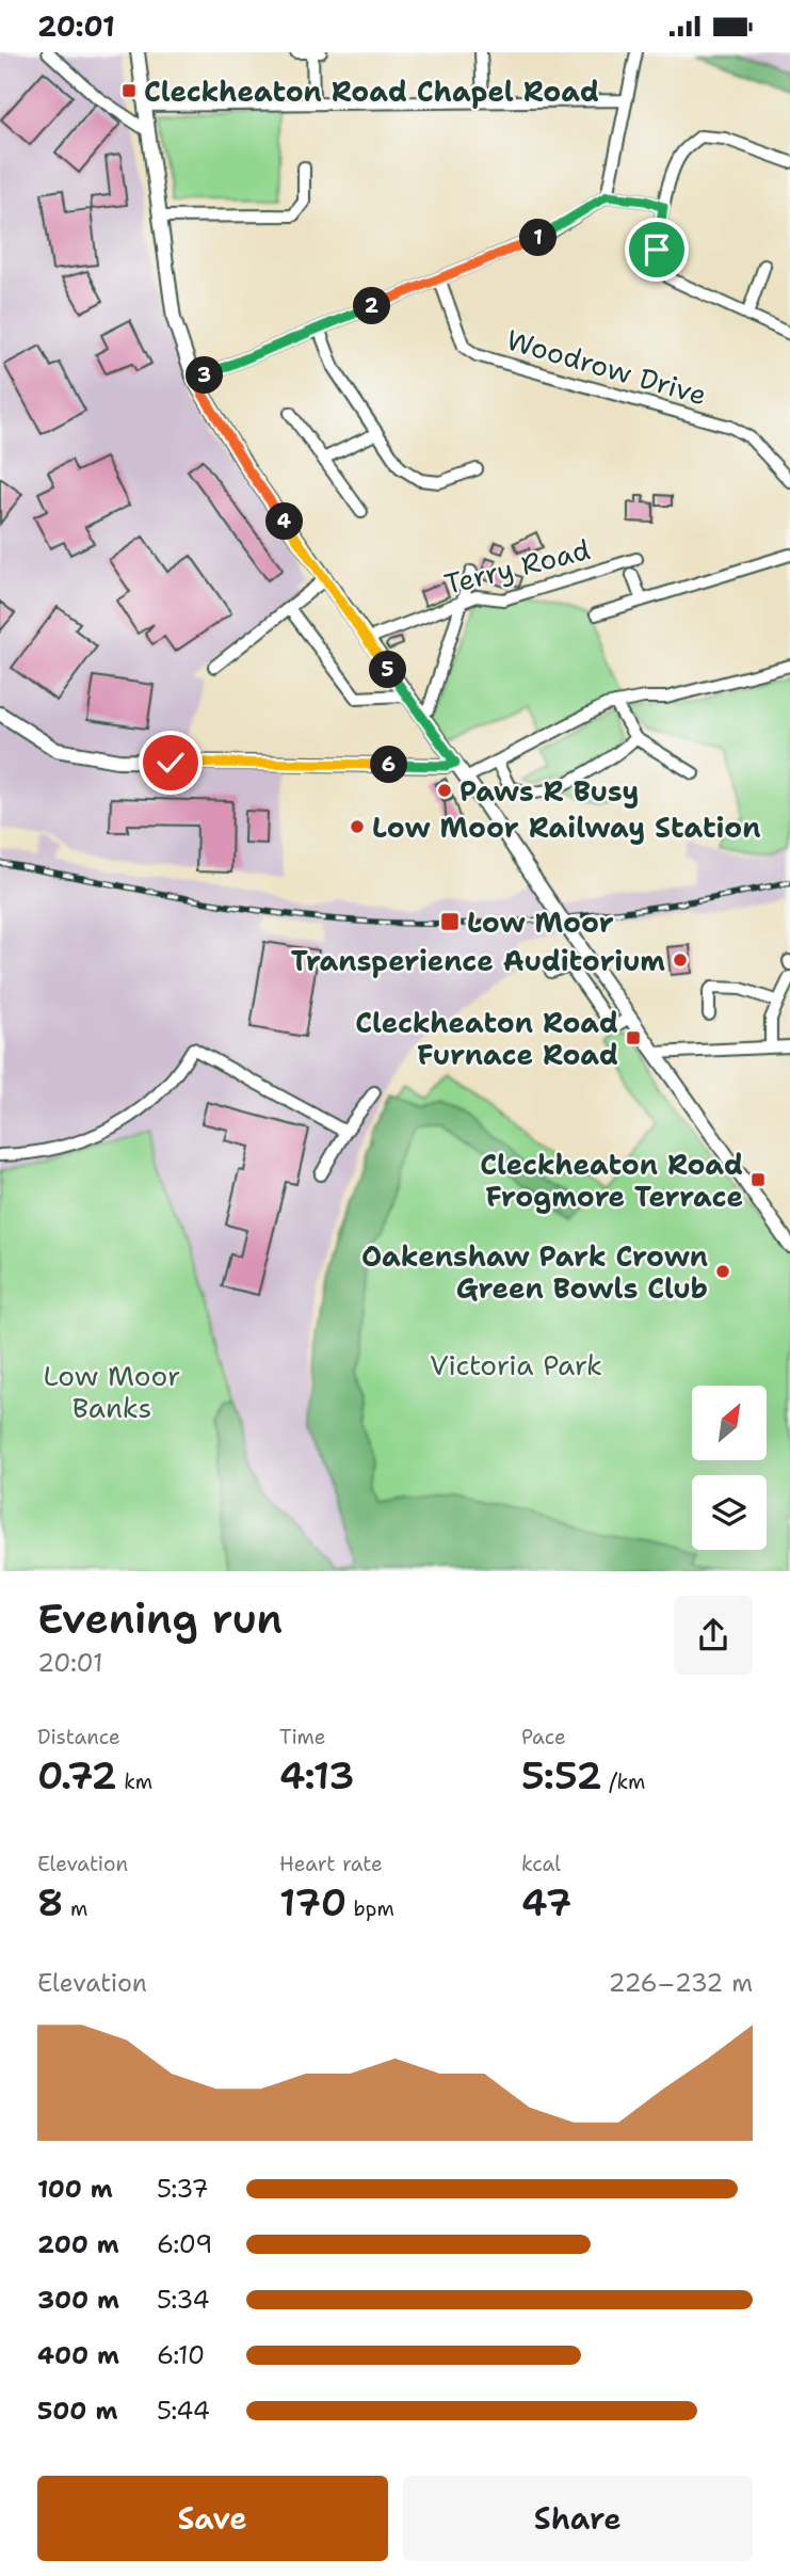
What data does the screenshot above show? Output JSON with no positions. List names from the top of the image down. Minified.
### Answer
{"streets":{"street":["Woodrow Drive","Terry Road"]},"parks":["Victoria Park","Low Moor Banks"],"places":{"transit":["Cleckheaton Road Chapel Road","Low Moor","Cleckheaton Road Furnace Road","Cleckheaton Road Frogmore Terrace"],"other":["Paws R Busy","Low Moor Railway Station","Transperience Auditorium","Oakenshaw Park Crown Green Bowls Club"]},"north":"top right","page":{"status":"20:01","pins":["1","2","3","4","5","6"],"heading":["Evening run","20:01"],"stats":[["Distance","0.72 km"],["Time","4:13"],["Pace","5:52 /km"],["Elevation","8 m"],["Heart rate","170 bpm"],["kcal","47"]],"chart":["Elevation","226–232 m"],"list":[{"name":"100 m","note":"5:37"},{"name":"200 m","note":"6:09"},{"name":"300 m","note":"5:34"},{"name":"400 m","note":"6:10"},{"name":"500 m","note":"5:44"}],"buttons":["Save","Share"]}}
